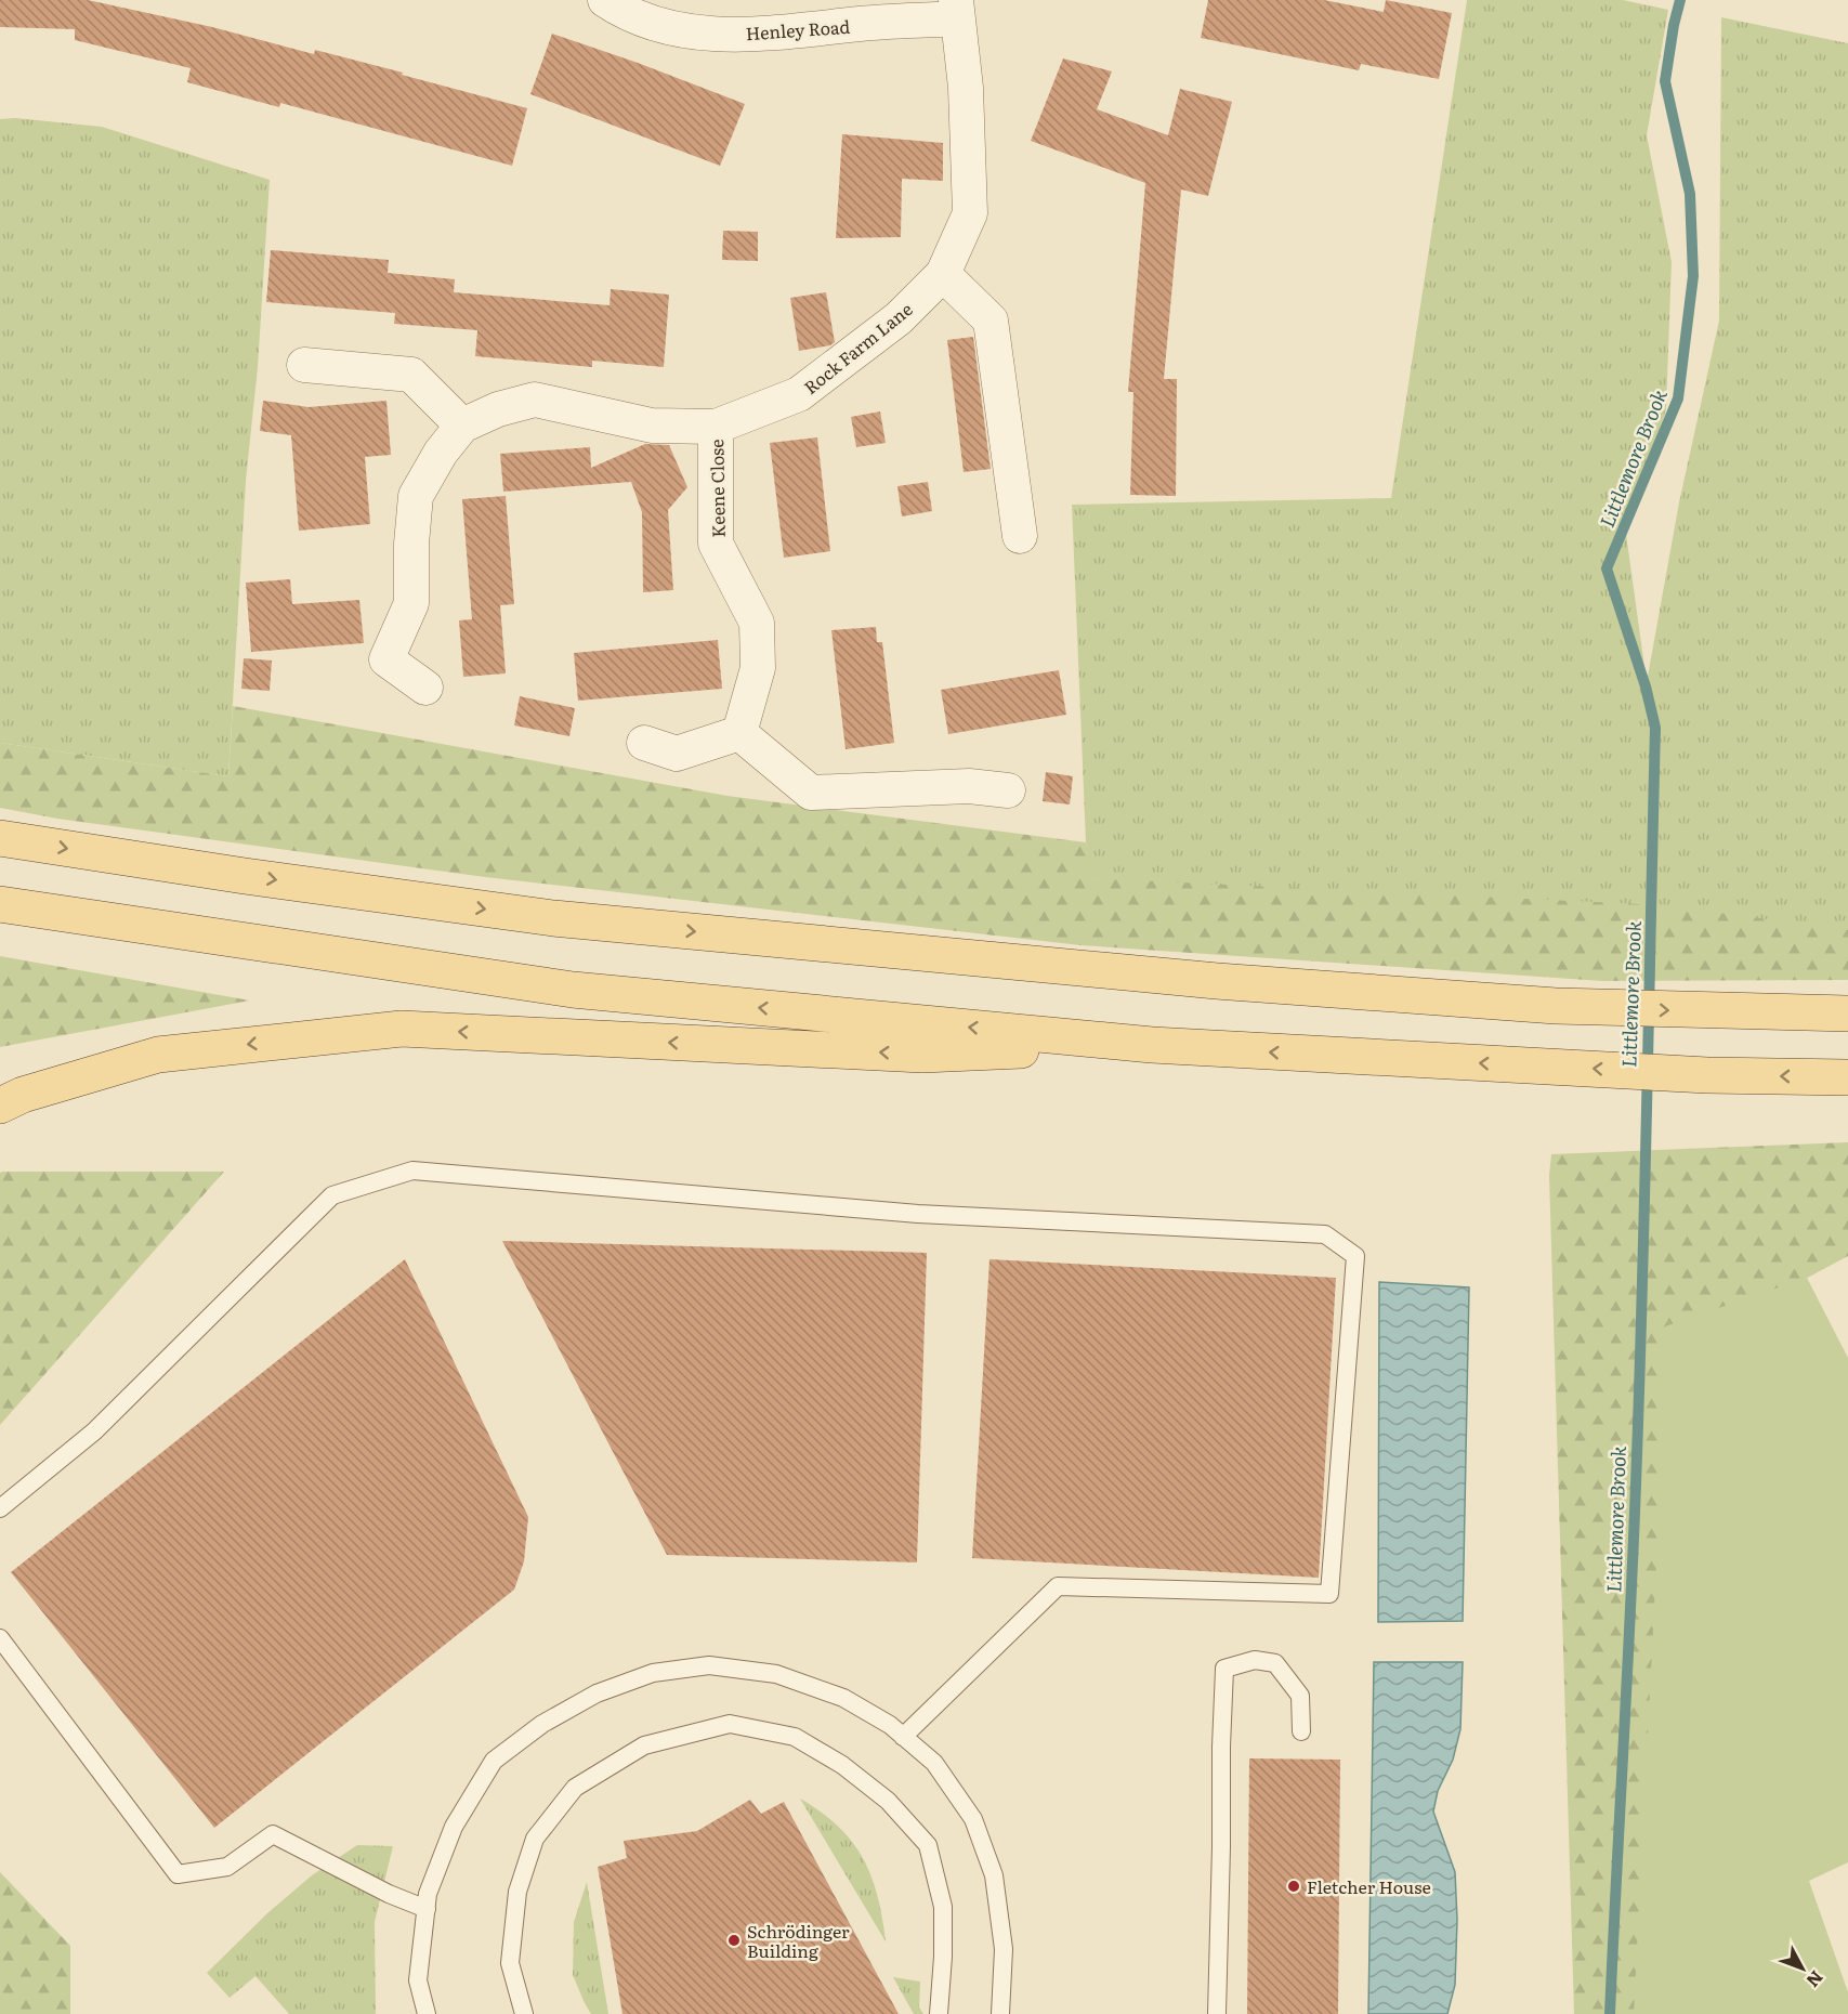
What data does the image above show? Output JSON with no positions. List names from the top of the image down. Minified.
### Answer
{"streets":{"street":["Henley Road","Rock Farm Lane","Keene Close"]},"crossings":[["Henley Road","Rock Farm Lane"],["Rock Farm Lane","Keene Close"]],"water":["Littlemore Brook"],"places":["Fletcher House","Schrödinger Building"],"north":"bottom right"}
